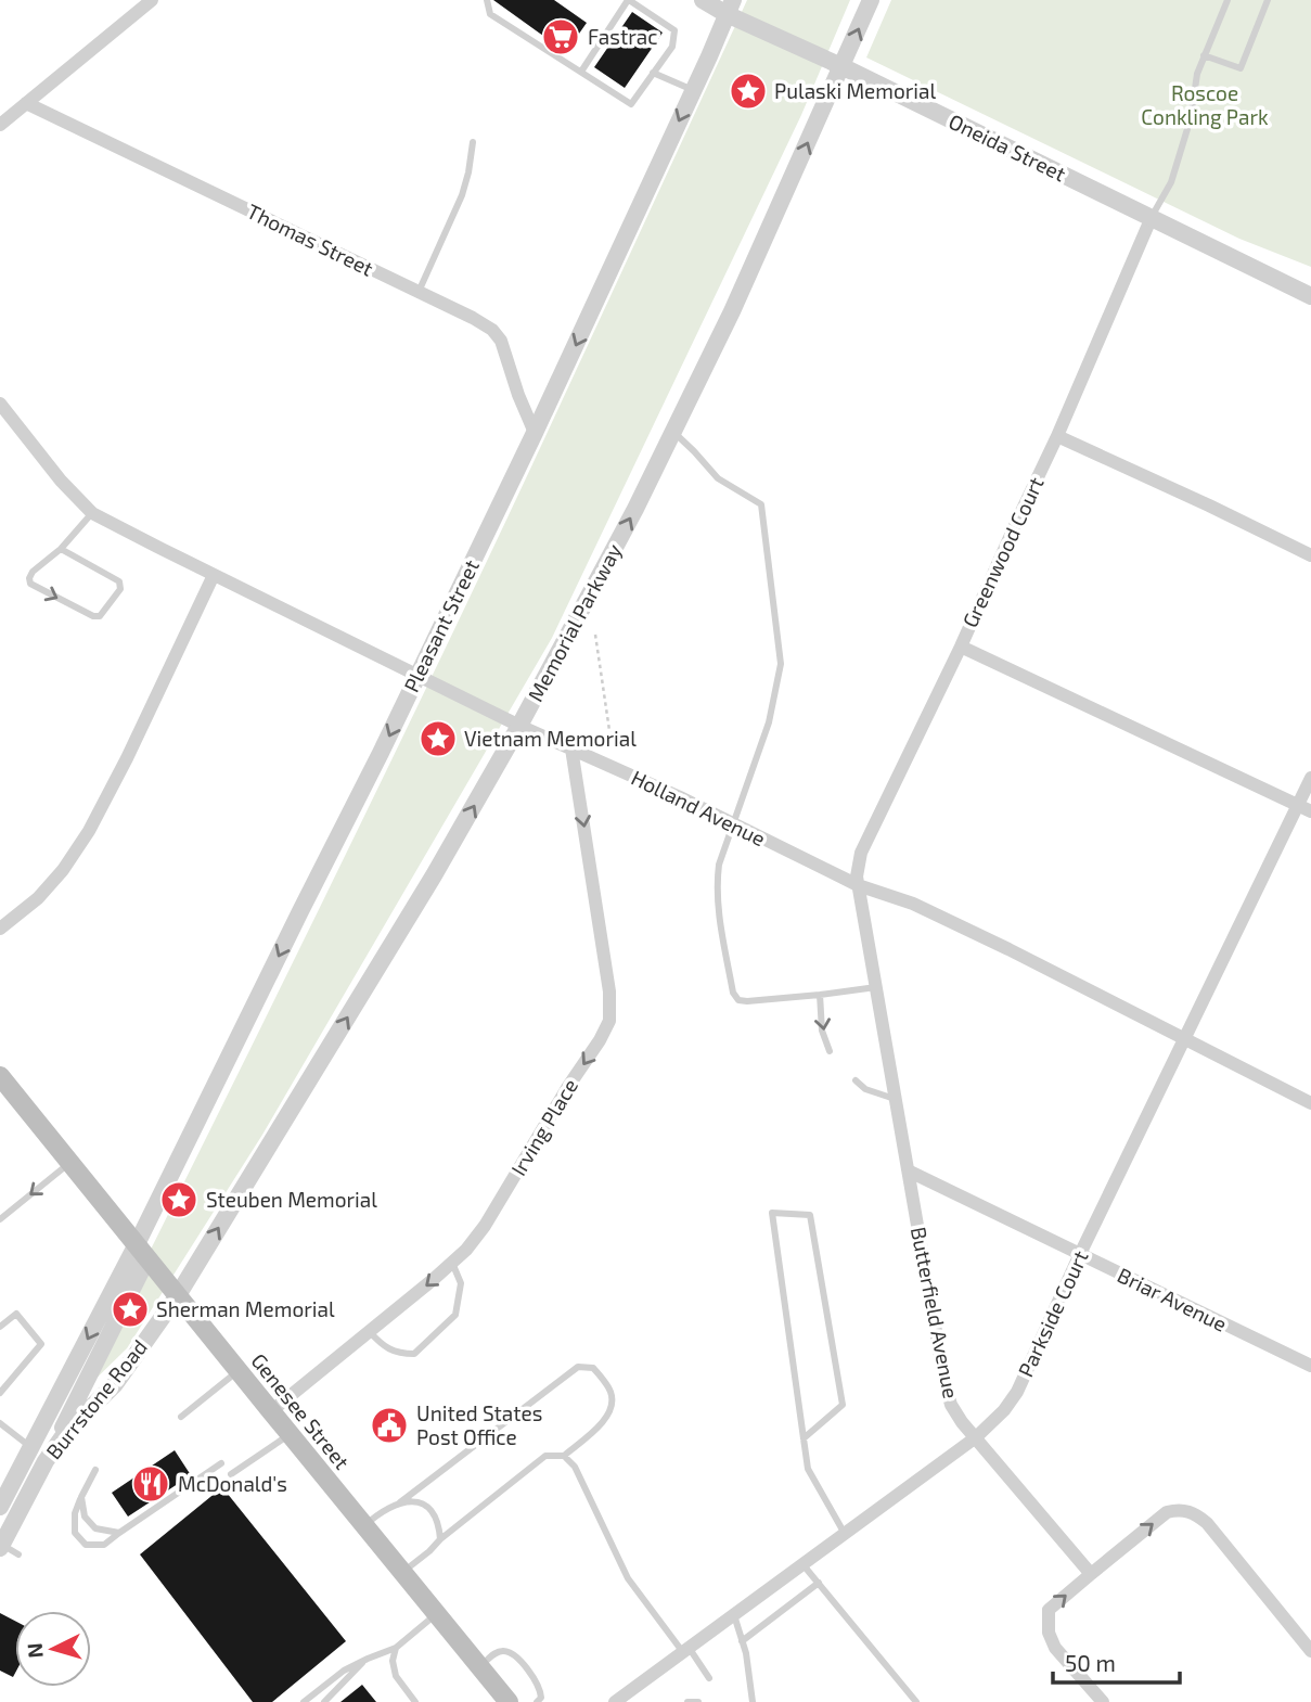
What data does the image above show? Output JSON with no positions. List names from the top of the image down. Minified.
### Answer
{"streets":{"main road":["Genesee Street"],"street":["Oneida Street","Thomas Street","Greenwood Court","Memorial Parkway","Pleasant Street","Holland Avenue","Irving Place","Briar Avenue","Butterfield Avenue","Parkside Court","Burrstone Road"]},"crossings":[["Oneida Street","Greenwood Court"],["Oneida Street","Memorial Parkway"],["Oneida Street","Pleasant Street"],["Thomas Street","Pleasant Street"],["Greenwood Court","Holland Avenue"],["Greenwood Court","Butterfield Avenue"],["Memorial Parkway","Holland Avenue"],["Memorial Parkway","Burrstone Road"],["Memorial Parkway","Genesee Street"],["Pleasant Street","Holland Avenue"],["Pleasant Street","Burrstone Road"],["Pleasant Street","Genesee Street"],["Holland Avenue","Irving Place"],["Holland Avenue","Butterfield Avenue"],["Holland Avenue","Parkside Court"],["Irving Place","Genesee Street"],["Briar Avenue","Butterfield Avenue"],["Briar Avenue","Parkside Court"],["Butterfield Avenue","Parkside Court"],["Burrstone Road","Genesee Street"]],"one_way":["Memorial Parkway","Pleasant Street","Irving Place"],"parks":["Roscoe Conkling Park"],"places":{"supermarket":["Fastrac"],"place":["Pulaski Memorial","Vietnam Memorial","Steuben Memorial","Sherman Memorial"],"public building":["United States Post Office"],"restaurant":["McDonald's"]},"scale_bar":"50 m","north":"left"}
